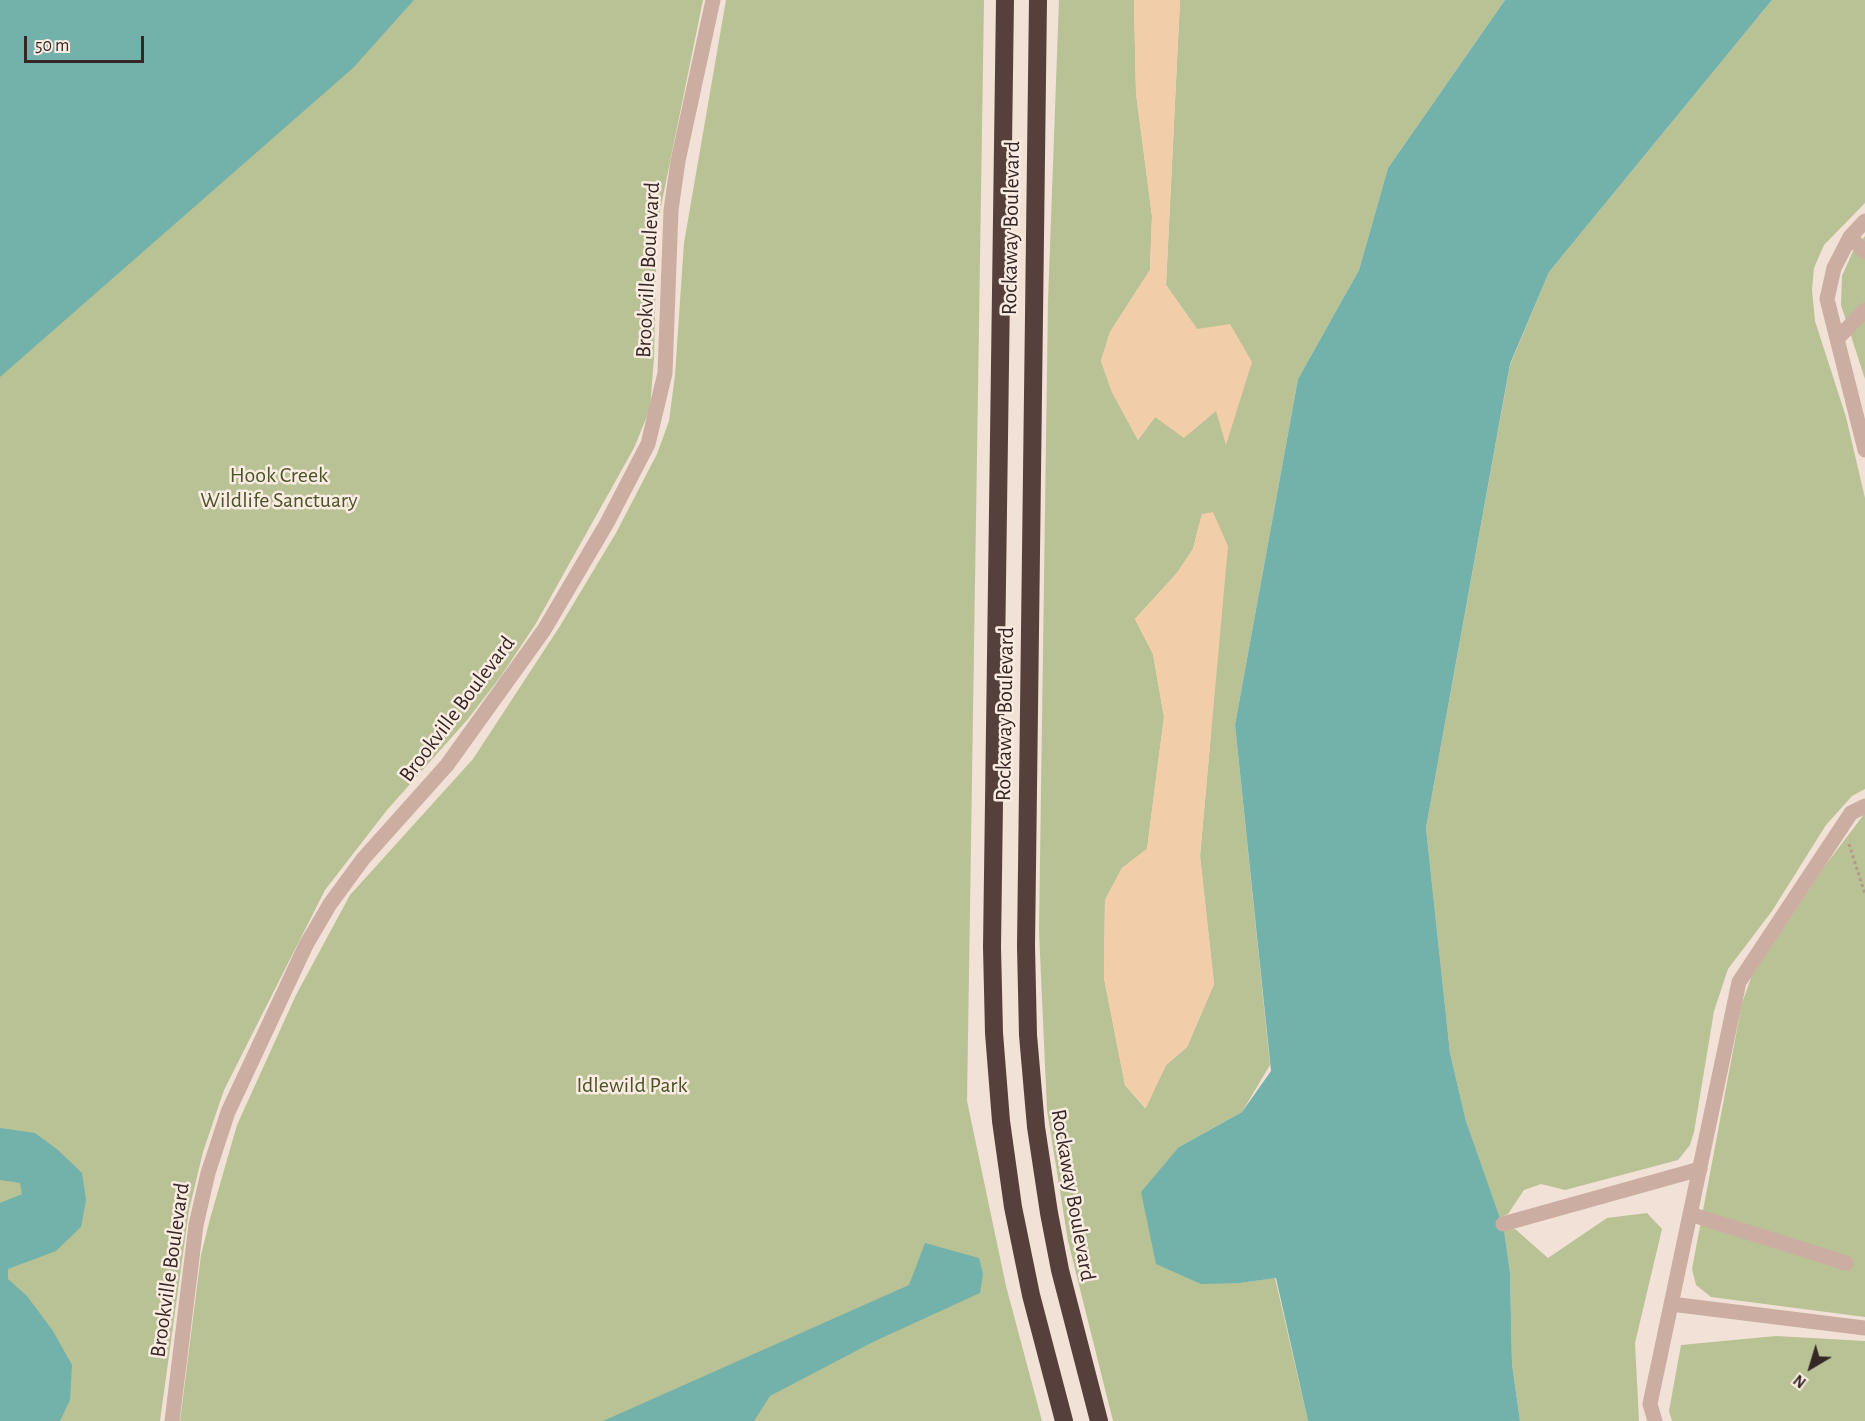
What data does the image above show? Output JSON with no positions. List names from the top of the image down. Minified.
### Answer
{"streets":{"highway":["Rockaway Boulevard"],"street":["Brookville Boulevard"]},"parks":["Hook Creek Wildlife Sanctuary","Idlewild Park"],"scale_bar":"50 m","north":"bottom left"}
